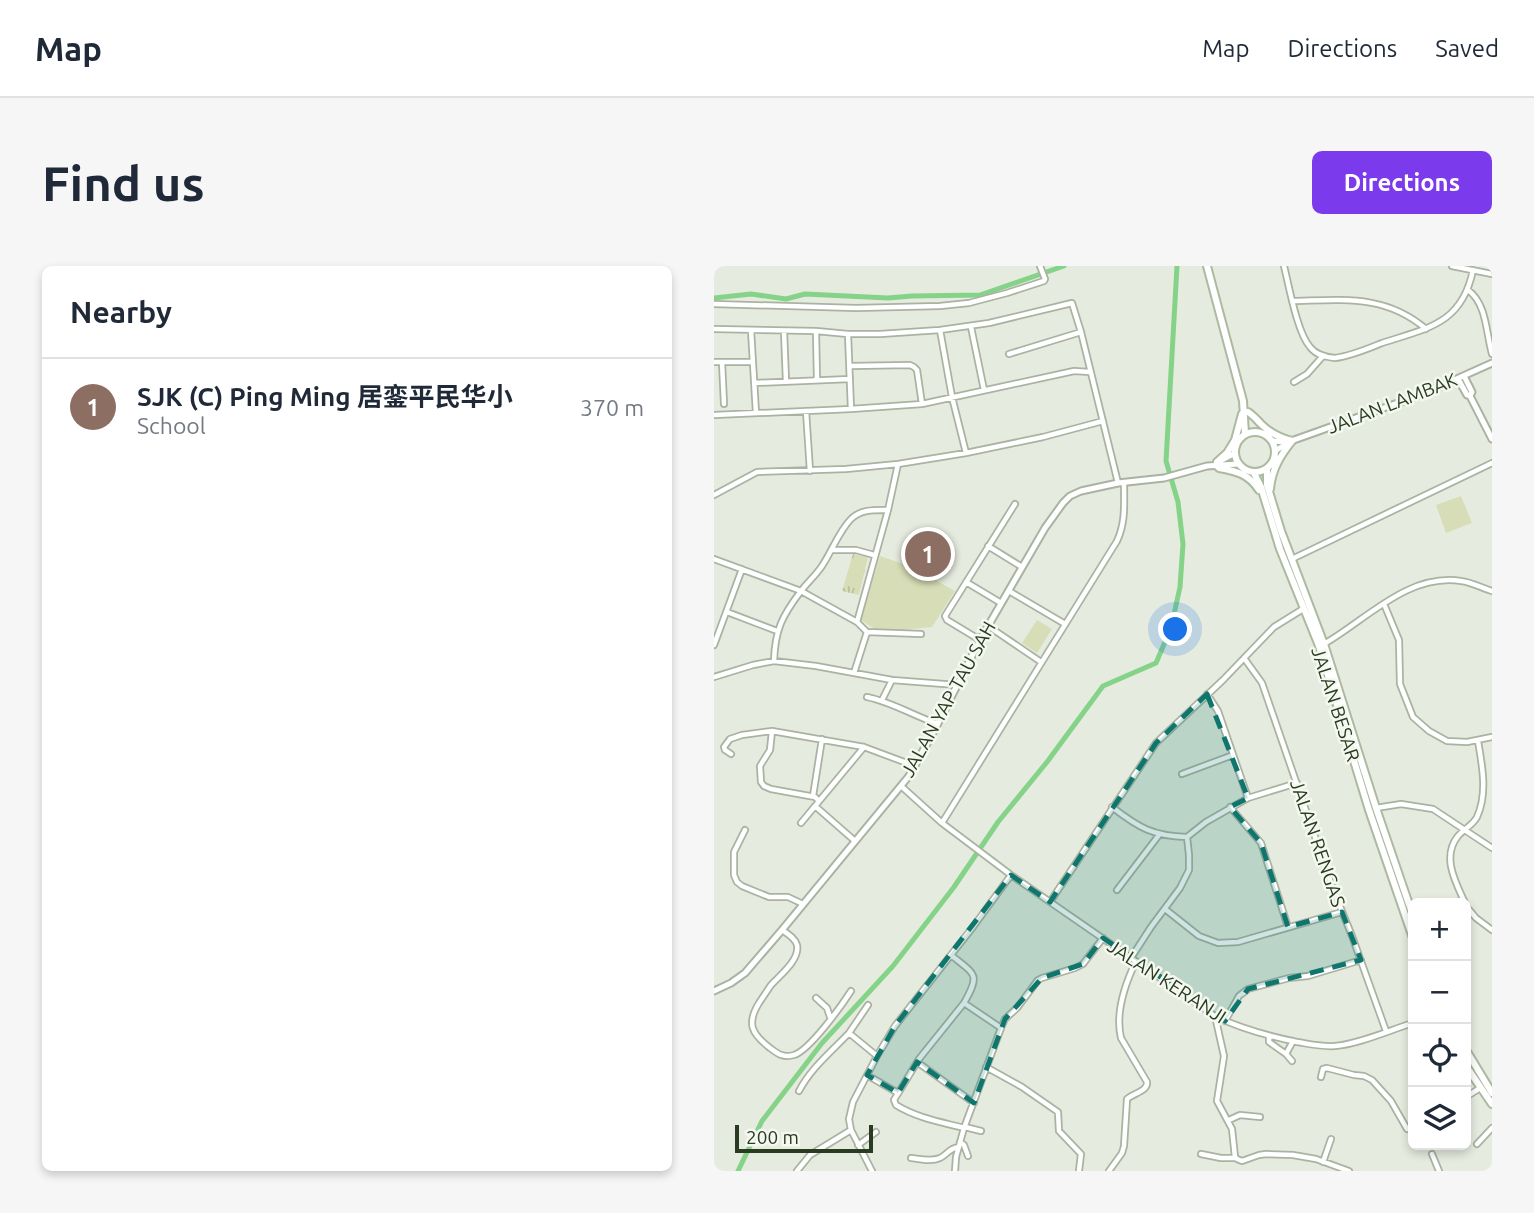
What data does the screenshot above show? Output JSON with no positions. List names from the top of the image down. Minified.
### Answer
{"streets":{"main road":["JALAN BESAR"],"street":["JALAN LAMBAK","JALAN YAP TAU SAH","JALAN RENGAS","JALAN KERANJI"]},"crossings":[["JALAN YAP TAU SAH","JALAN BESAR"],["JALAN RENGAS","JALAN KERANJI"]],"scale_bar":"200 m","page":{"header":"Map","nav":["Map","Directions","Saved"],"buttons":"Directions","title":"Find us","heading":"Nearby","list":[{"mark":"1","name":"SJK (C) Ping Ming 居銮平民华小","note":"School","value":"370 m"}],"pins":"1","map_buttons":["+","−"],"scale":"200 m"}}
